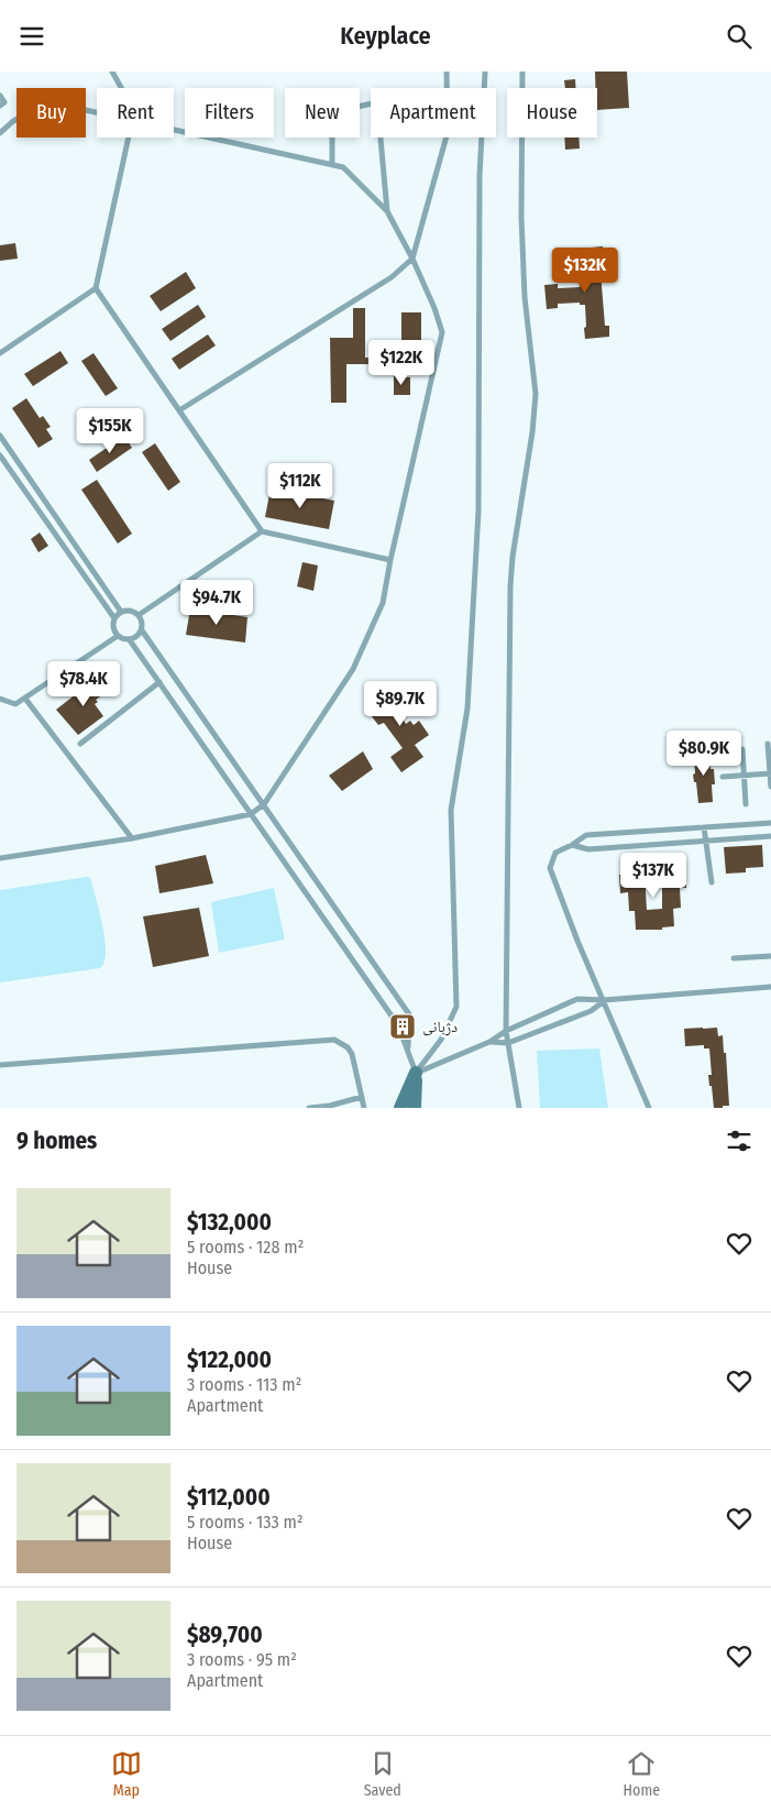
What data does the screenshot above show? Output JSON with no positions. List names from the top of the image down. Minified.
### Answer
{"places":{"building":["دژبانی"]},"page":{"header":"Keyplace","chip":["Buy","Rent","Filters","New","Apartment","House"],"price":["$132K","$122K","$155K","$112K","$94.7K","$78.4K","$89.7K","$80.9K","$137K"],"heading":"9 homes","list":[{"name":"$132,000","note":"5 rooms · 128 m² · House"},{"name":"$122,000","note":"3 rooms · 113 m² · Apartment"},{"name":"$112,000","note":"5 rooms · 133 m² · House"},{"name":"$89,700","note":"3 rooms · 95 m² · Apartment"}],"tabs":["Map","Saved","Home"]}}
